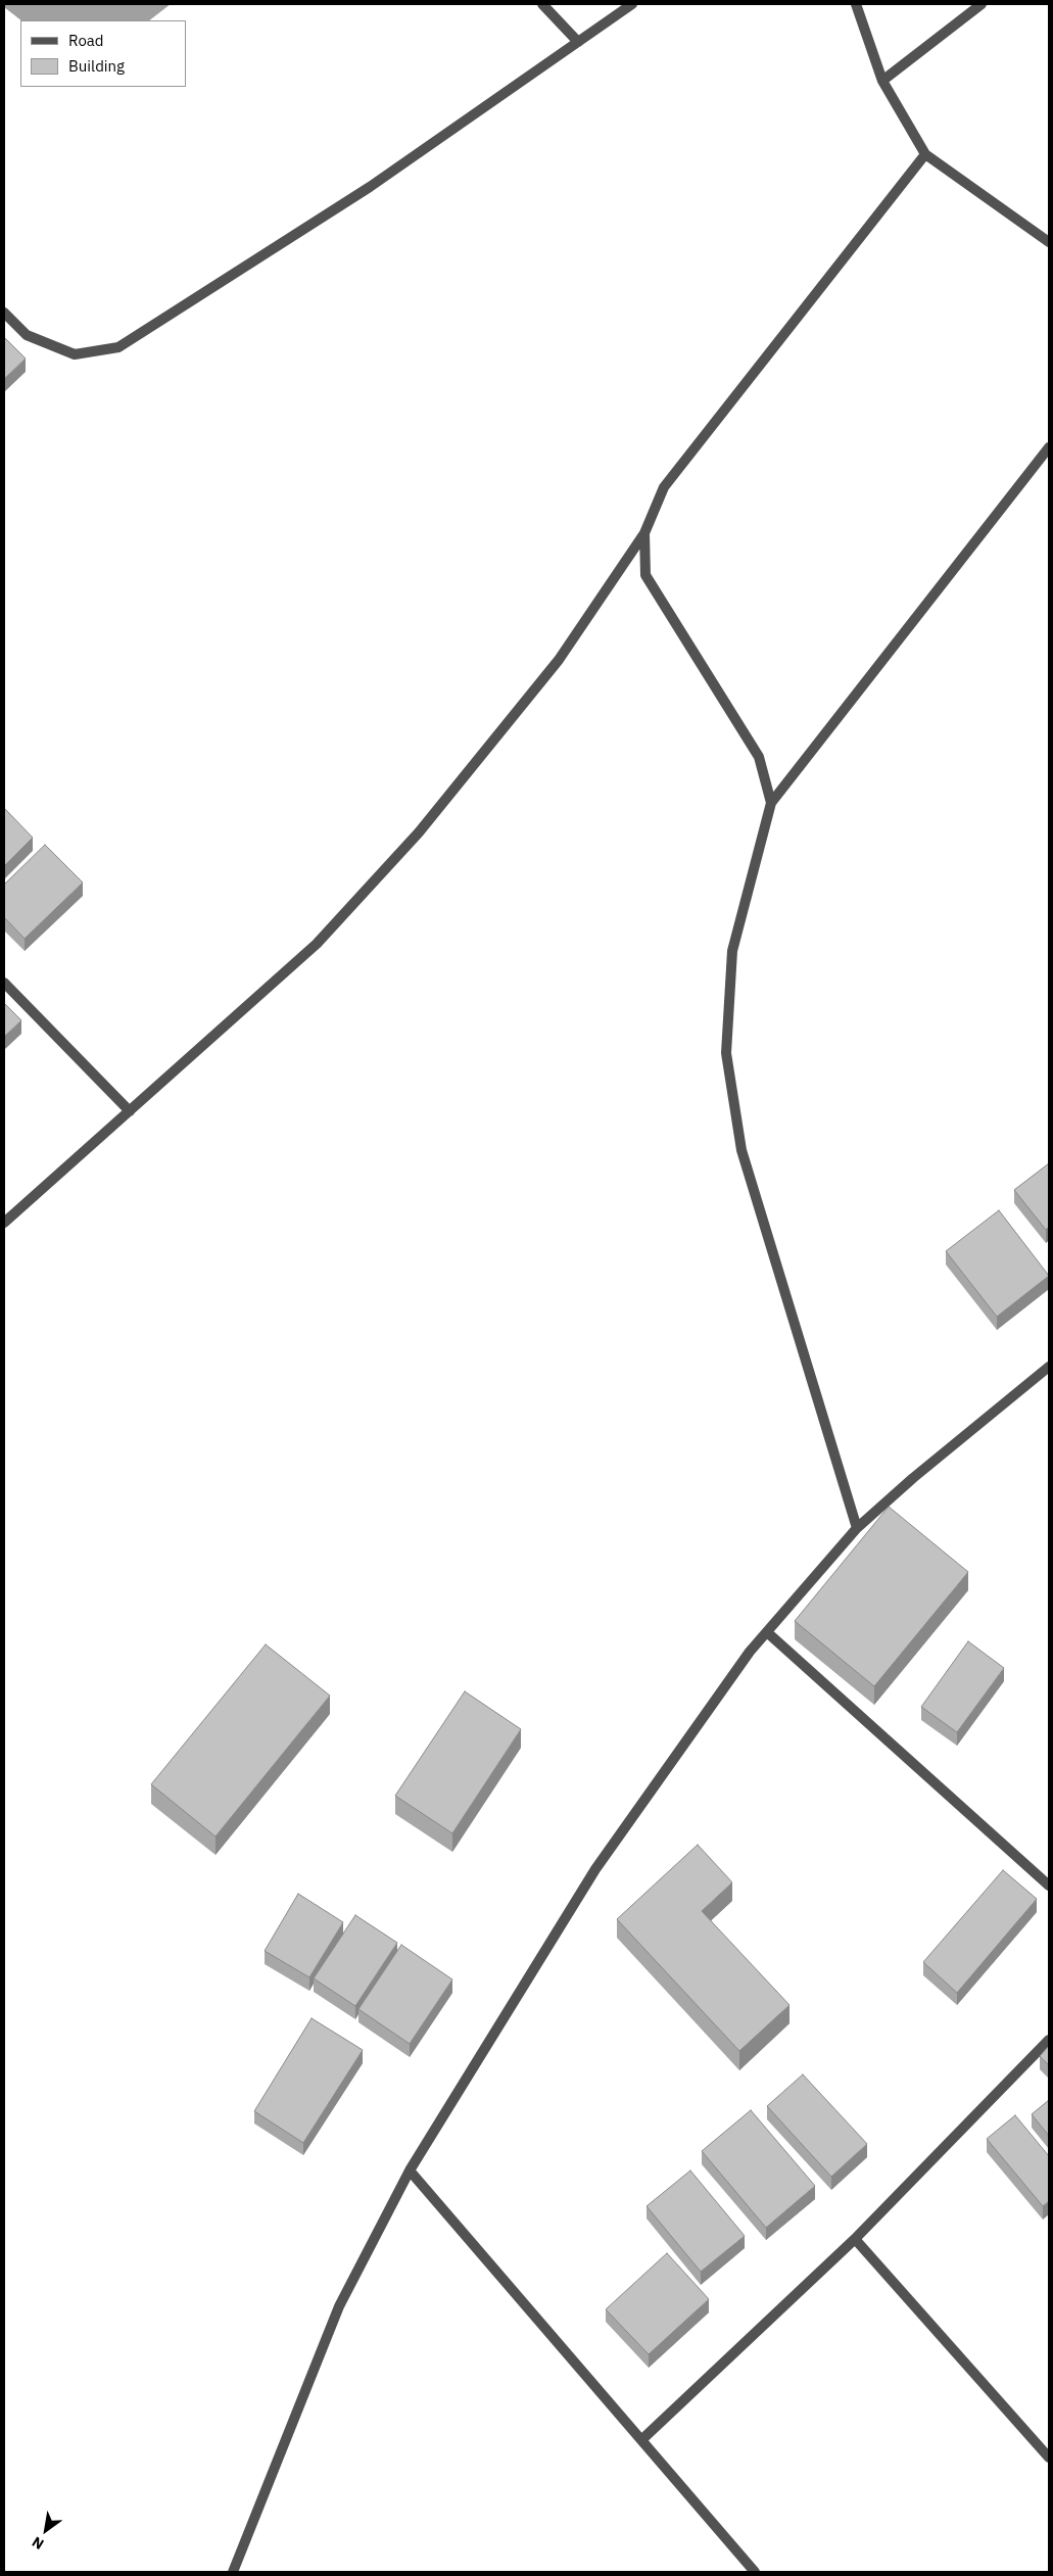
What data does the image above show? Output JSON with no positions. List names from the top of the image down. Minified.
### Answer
{"legend":["Road","Building"],"north":"bottom left"}
